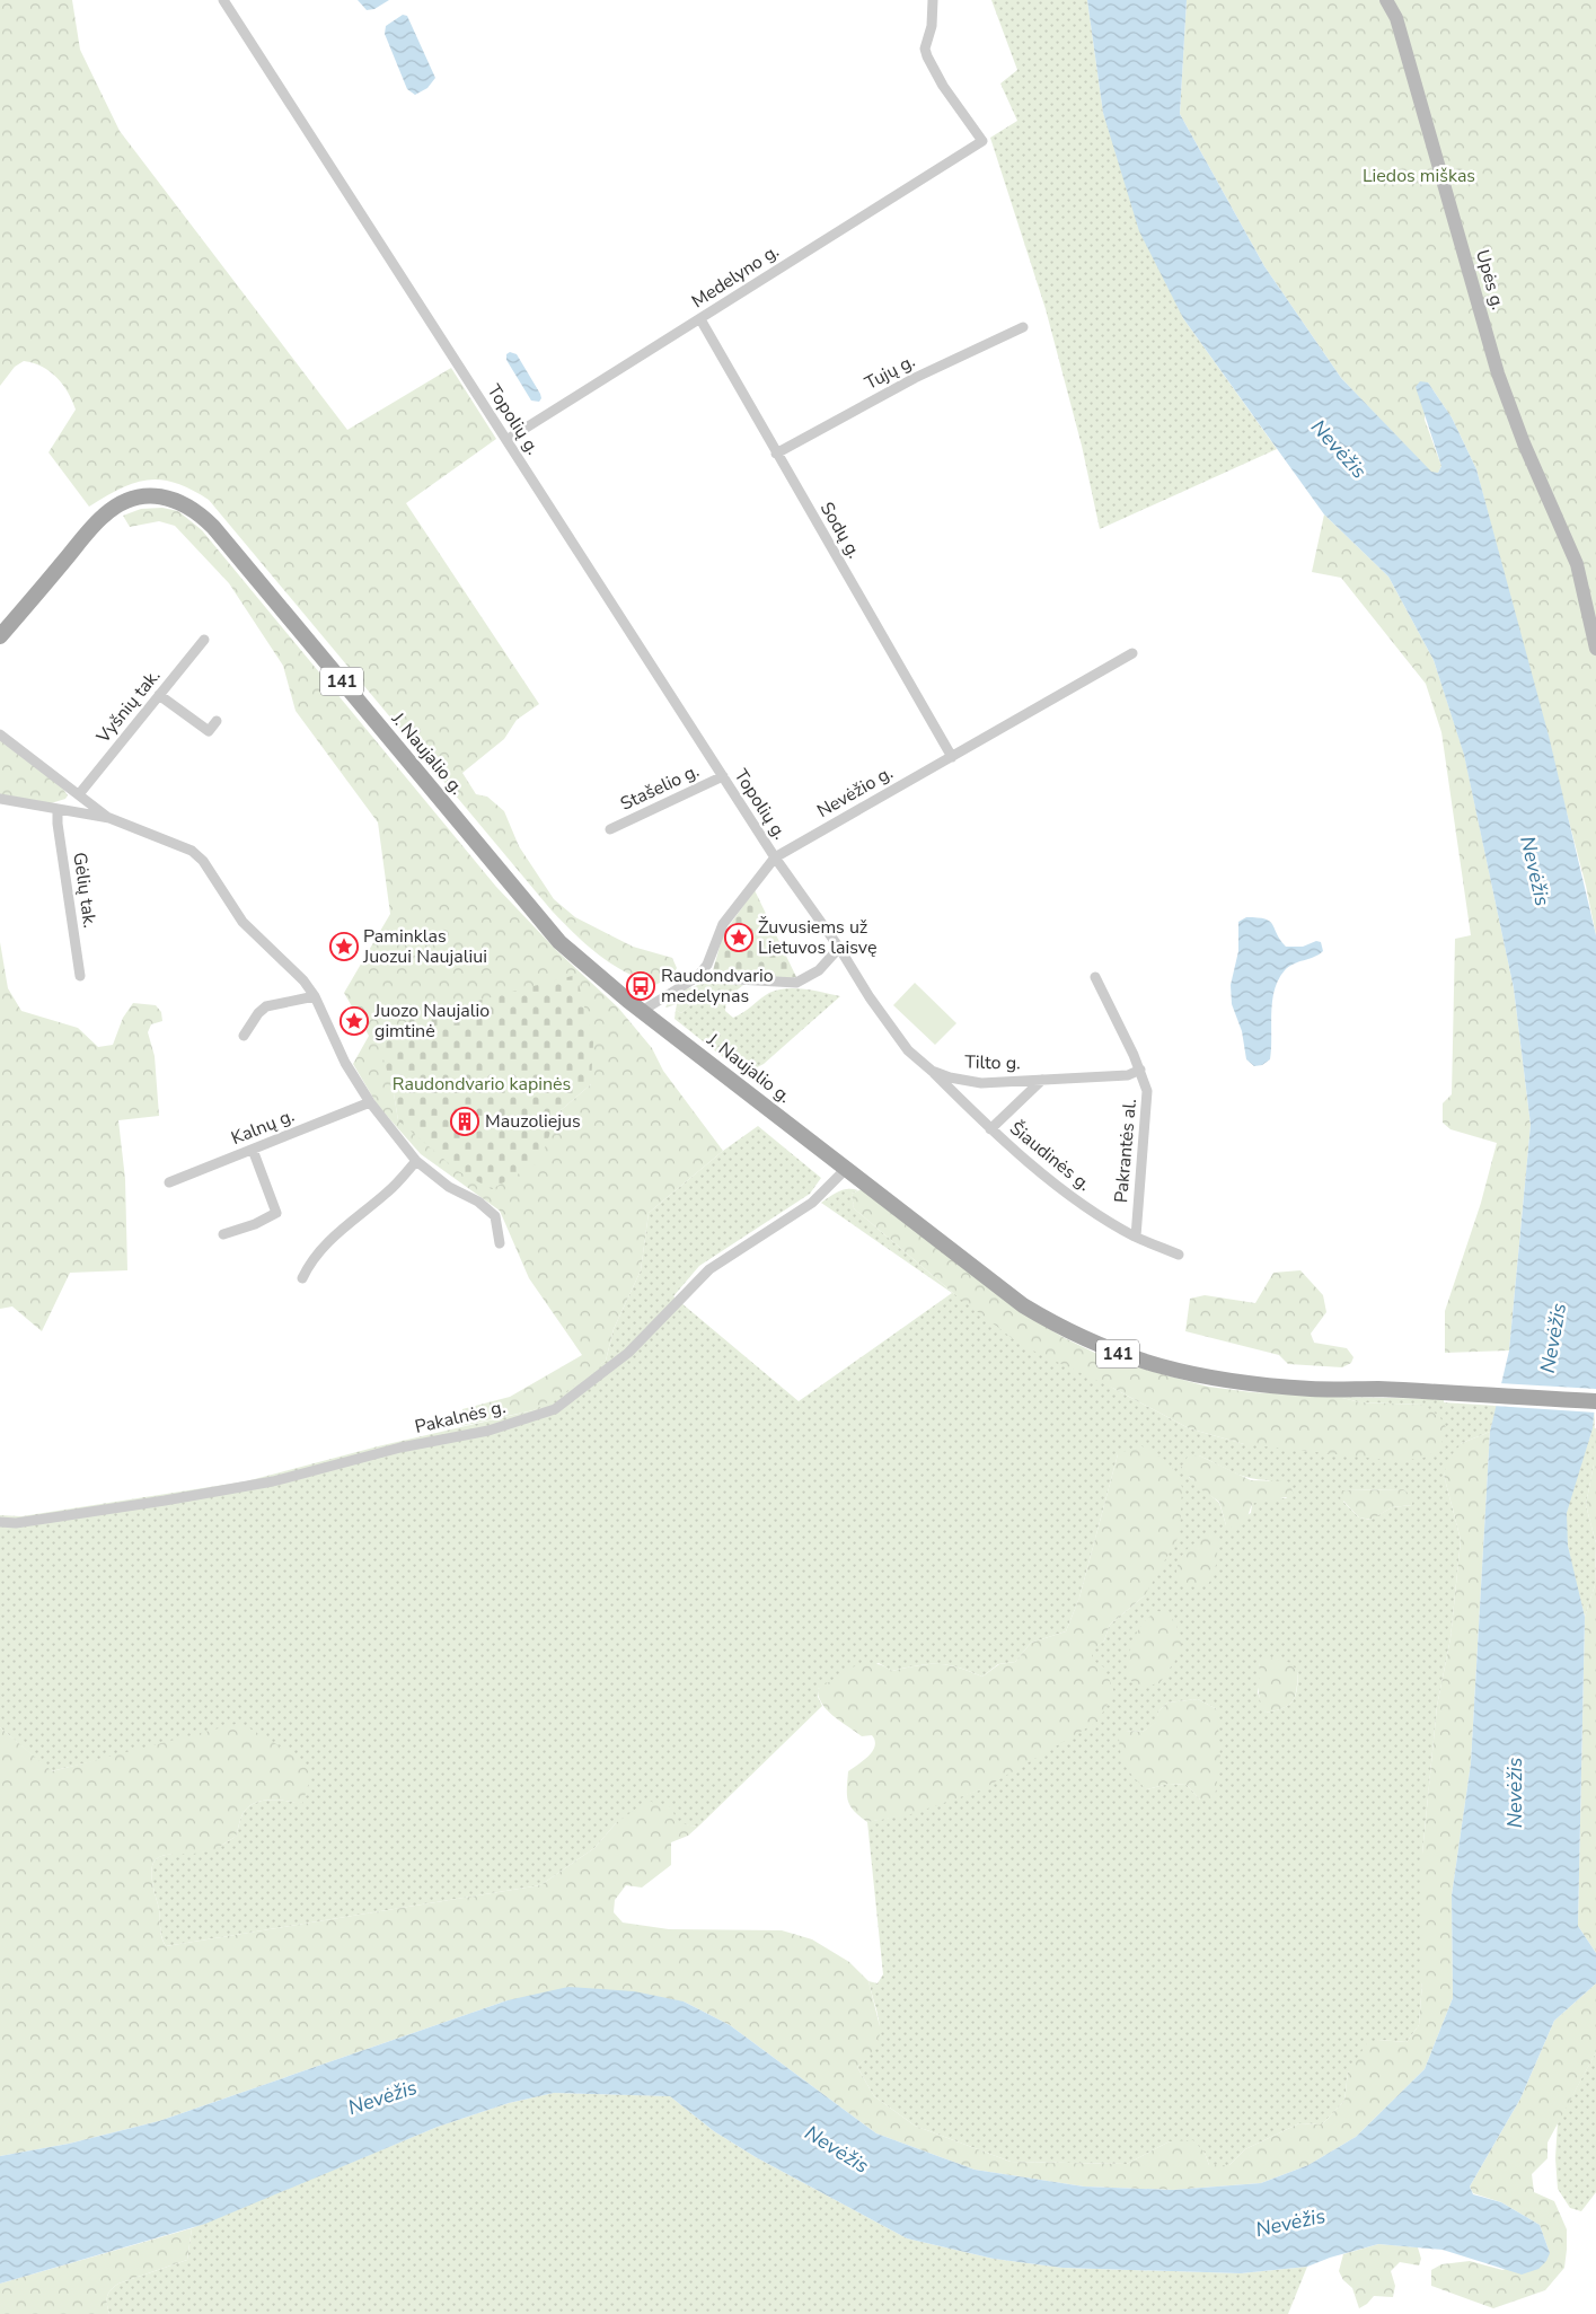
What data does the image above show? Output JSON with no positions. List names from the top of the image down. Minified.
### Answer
{"streets":{"main road":["Upės g.","141","J. Naujalio g."],"street":["Medelyno g.","Tujų g.","Topolių g.","Sodų g.","Vyšnių tak.","Stašelio g.","Nevėžio g.","Gėlių tak.","Tilto g.","Kalnų g.","Pakrantės al.","Šiaudinės g.","Pakalnės g."]},"crossings":[["Medelyno g.","Topolių g."],["Medelyno g.","Sodų g."],["Tujų g.","Sodų g."],["Topolių g.","Stašelio g."],["Topolių g.","Nevėžio g."],["Topolių g.","Tilto g."],["Sodų g.","Nevėžio g."],["141","J. Naujalio g."],["141","Pakalnės g."],["J. Naujalio g.","Nevėžio g."],["J. Naujalio g.","Pakalnės g."],["Nevėžio g.","Tilto g."],["Tilto g.","Pakrantės al."],["Tilto g.","Šiaudinės g."],["Pakrantės al.","Šiaudinės g."]],"water":["Nevėžis"],"parks":["Liedos miškas","Raudondvario kapinės"],"places":{"place":["Žuvusiems už Lietuvos laisvę","Paminklas Juozui Naujaliui","Juozo Naujalio gimtinė"],"bus stop":["Raudondvario medelynas"],"building":["Mauzoliejus"]}}
